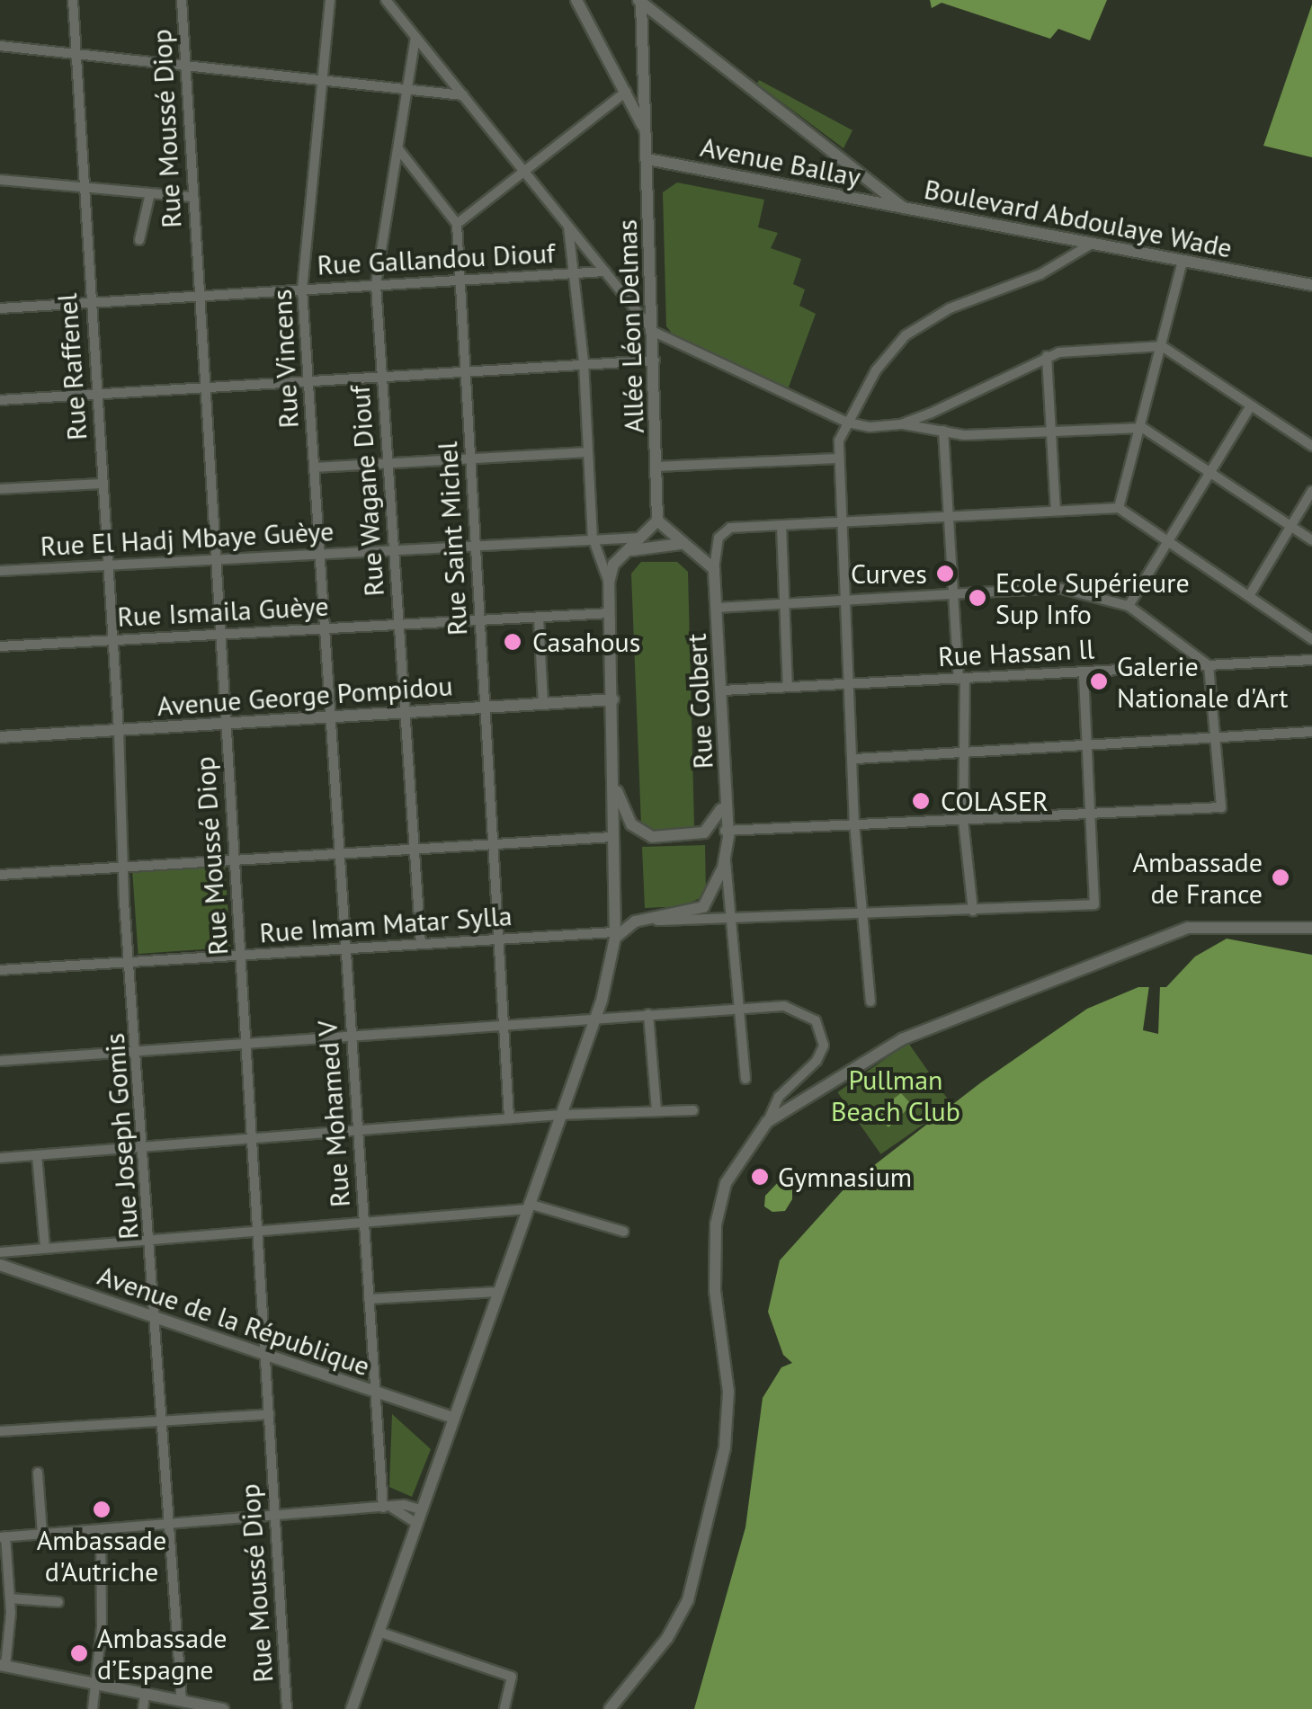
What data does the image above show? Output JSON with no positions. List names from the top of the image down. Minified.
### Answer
{"streets":{"street":["Rue Moussé Diop","Avenue Ballay","Boulevard Abdoulaye Wade","Rue Gallandou Diouf","Allée Léon Delmas","Rue Vincens","Rue Raffenel","Rue Wagane Diouf","Rue El Hadj Mbaye Guèye","Rue Saint Michel","Rue Ismaila Guèye","Rue Hassan ll","Avenue George Pompidou","Rue Colbert","Rue Imam Matar Sylla","Rue Mohamed V","Rue Joseph Gomis","Avenue de la République"]},"crossings":[["Rue Moussé Diop","Rue Gallandou Diouf"],["Rue Moussé Diop","Rue El Hadj Mbaye Guèye"],["Rue Moussé Diop","Rue Ismaila Guèye"],["Rue Moussé Diop","Avenue George Pompidou"],["Rue Moussé Diop","Rue Imam Matar Sylla"],["Rue Moussé Diop","Avenue de la République"],["Avenue Ballay","Boulevard Abdoulaye Wade"],["Avenue Ballay","Allée Léon Delmas"],["Boulevard Abdoulaye Wade","Allée Léon Delmas"],["Rue Gallandou Diouf","Rue Vincens"],["Rue Gallandou Diouf","Rue Raffenel"],["Rue Gallandou Diouf","Rue Wagane Diouf"],["Rue Gallandou Diouf","Rue Saint Michel"],["Rue Vincens","Rue El Hadj Mbaye Guèye"],["Rue Vincens","Rue Ismaila Guèye"],["Rue Vincens","Avenue George Pompidou"],["Rue Vincens","Rue Mohamed V"],["Rue Raffenel","Rue El Hadj Mbaye Guèye"],["Rue Raffenel","Rue Ismaila Guèye"],["Rue Raffenel","Avenue George Pompidou"],["Rue Raffenel","Rue Joseph Gomis"],["Rue Wagane Diouf","Rue El Hadj Mbaye Guèye"],["Rue Wagane Diouf","Rue Ismaila Guèye"],["Rue Wagane Diouf","Avenue George Pompidou"],["Rue Wagane Diouf","Rue Imam Matar Sylla"],["Rue El Hadj Mbaye Guèye","Rue Saint Michel"],["Rue Saint Michel","Rue Ismaila Guèye"],["Rue Saint Michel","Avenue George Pompidou"],["Rue Saint Michel","Rue Imam Matar Sylla"],["Rue Hassan ll","Rue Colbert"],["Avenue George Pompidou","Rue Mohamed V"],["Avenue George Pompidou","Rue Joseph Gomis"],["Rue Imam Matar Sylla","Rue Mohamed V"],["Rue Imam Matar Sylla","Rue Joseph Gomis"],["Rue Mohamed V","Avenue de la République"],["Rue Joseph Gomis","Avenue de la République"]],"parks":["Pullman Beach Club"],"places":["Curves","Ecole Supérieure Sup Info","Casahous","Galerie Nationale d'Art","COLASER","Ambassade de France","Gymnasium","Ambassade d'Autriche","Ambassade d’Espagne"]}
